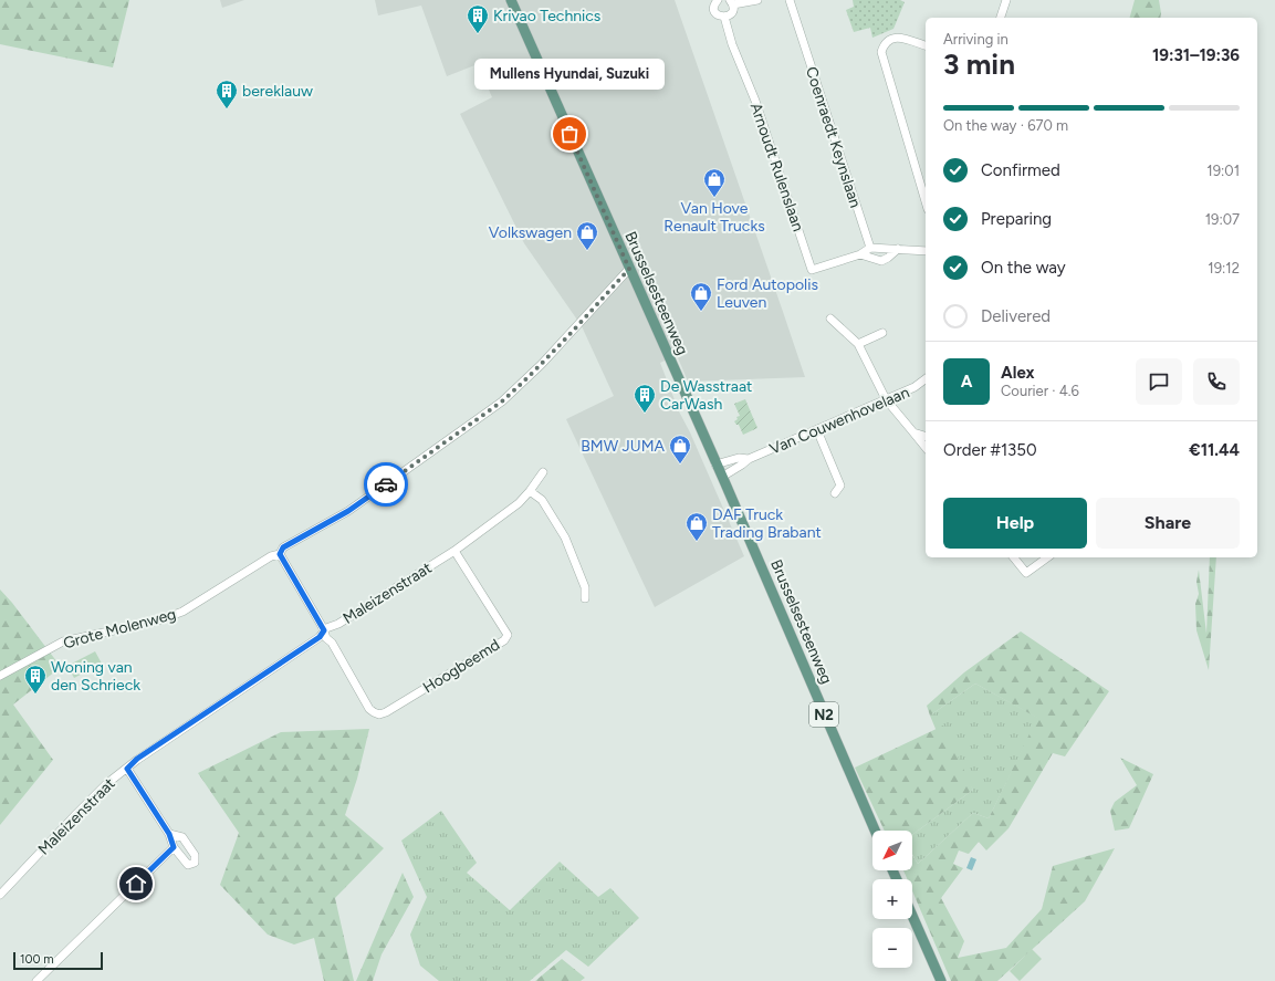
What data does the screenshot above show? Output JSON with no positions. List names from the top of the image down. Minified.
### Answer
{"streets":{"main road":["Brusselsesteenweg","N2"],"street":["Coenraedt Keynslaan","Arnoudt Rulenslaan","Van Couwenhovelaan","Maleizenstraat","Grote Molenweg","Hoogbeemd"]},"crossings":[["Coenraedt Keynslaan","Arnoudt Rulenslaan"],["Brusselsesteenweg","Van Couwenhovelaan"],["Brusselsesteenweg","Grote Molenweg"],["Maleizenstraat","Hoogbeemd"]],"places":{"building":["Krivao Technics","bereklauw","De Wasstraat CarWash","Woning van den Schrieck"],"other":["Mullens Hyundai, Suzuki"],"shop":["Van Hove Renault Trucks","Volkswagen","Ford Autopolis Leuven","BMW JUMA","DAF Truck Trading Brabant"]},"scale_bar":"100 m","north":"bottom left","page":{"heading":["3 min","Arriving in","19:31–19:36"],"panel":["Alex","Courier · 4.6","Order #1350","€11.44"],"bubble":"Mullens Hyundai, Suzuki","bar":"On the way · 670 m","list":[["Confirmed","19:01"],["Preparing","19:07"],["On the way","19:12"],"Delivered"],"round":"A","buttons":["Help","Share"],"map_buttons":["+","−"],"scale":"100 m"}}
